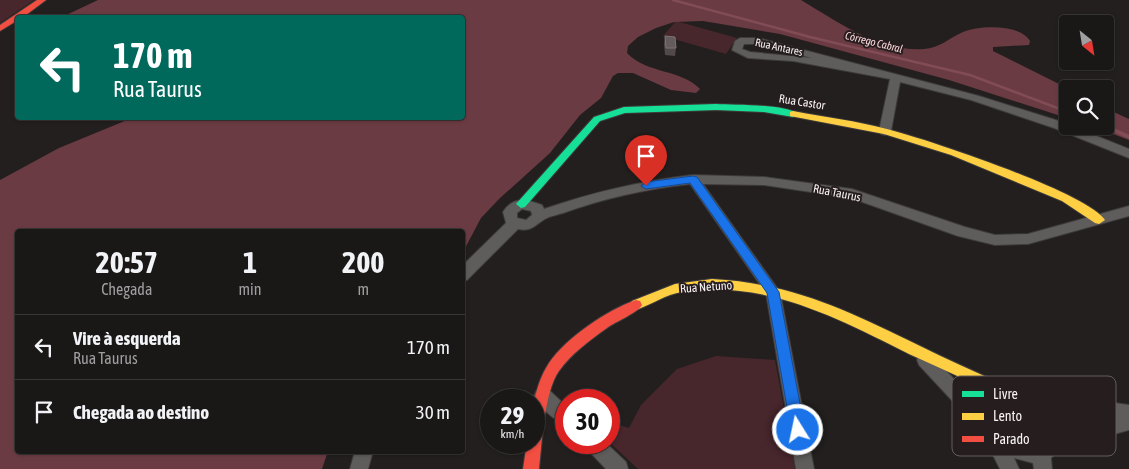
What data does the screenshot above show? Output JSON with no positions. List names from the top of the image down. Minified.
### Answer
{"streets":{"street":["Rua Antares","Rua Castor","Rua Taurus","Rua Netuno"]},"crossings":[["Rua Castor","Rua Taurus"]],"water":["Córrego Cabral"],"legend":["Livre","Lento","Parado"],"north":"bottom right","page":{"turn":["170 m","Rua Taurus"],"eta":["20:57","Chegada","1","min","200","m"],"list":[{"name":"Vire à esquerda","note":"Rua Taurus","value":"170 m"},{"name":"Chegada ao destino","value":"30 m"}],"speed":"29 km/h","limit":"30"}}
